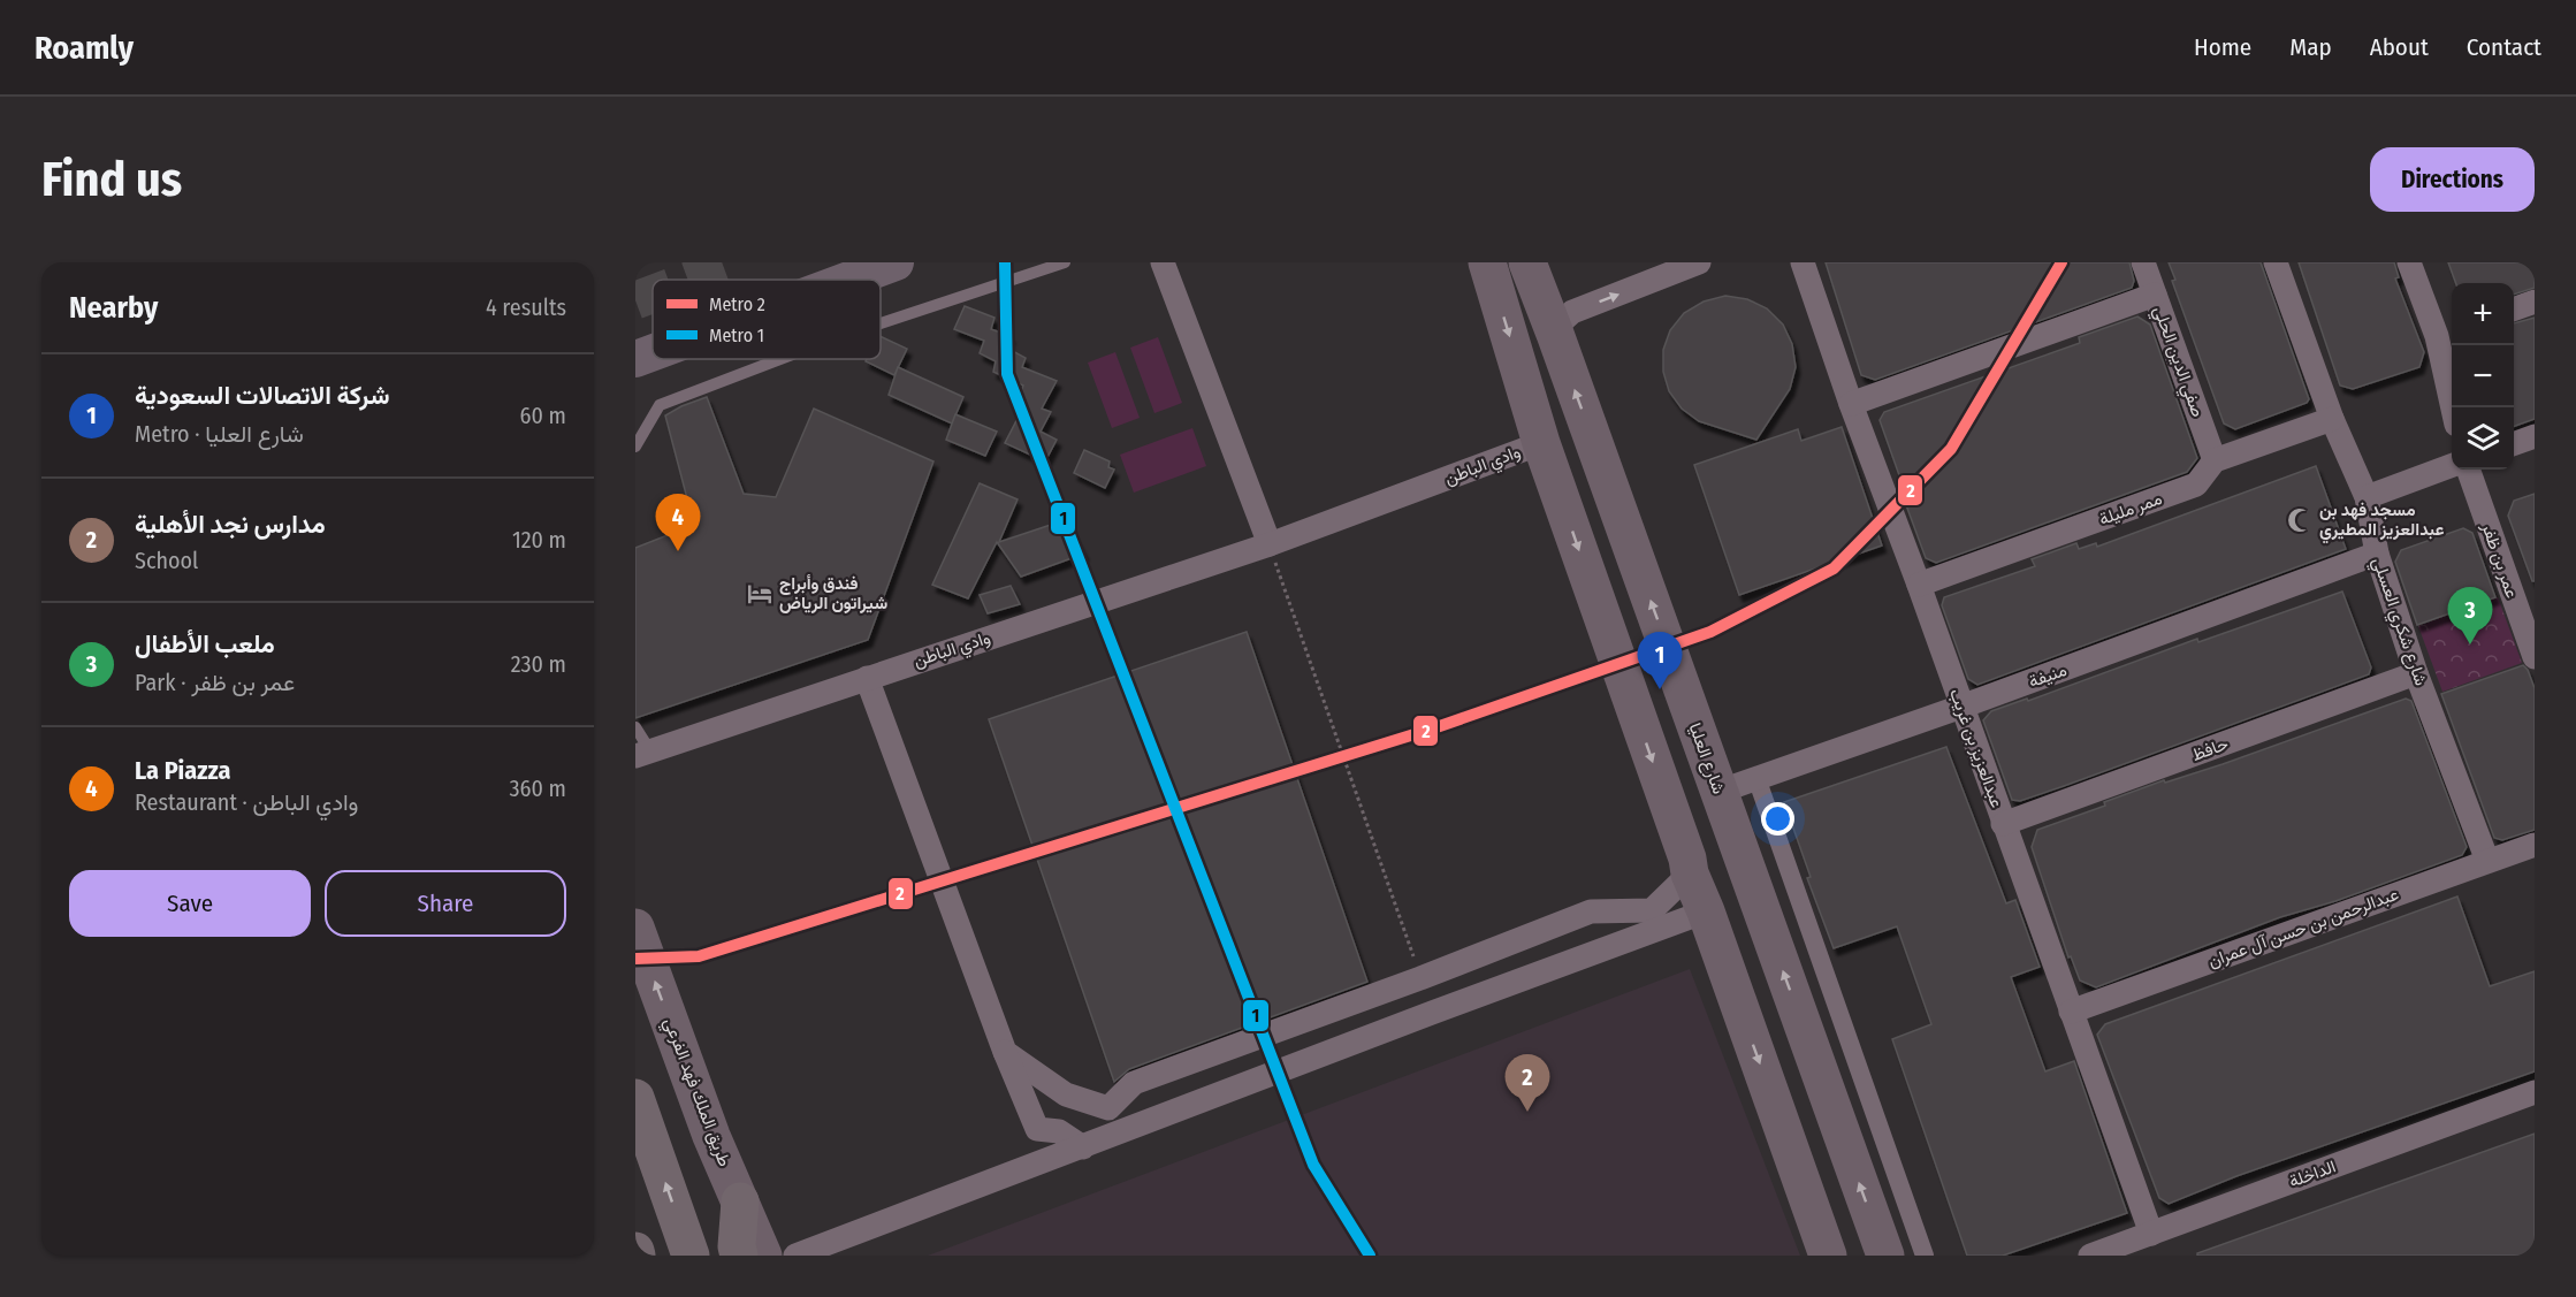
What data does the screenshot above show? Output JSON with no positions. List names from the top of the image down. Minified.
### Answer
{"streets":{"main road":["شارع العليا","طريق الملك فهد الفرعي"],"street":["صفي الدين الحلي","وادي الباطن","ممر مليلة","عمر بن ظفر","شارع شكري العسلي","منيفة","عبدالعزيز بن غريب","حافظ","عبدالرحمن بن حسن آل عمران","الداخلة"]},"crossings":[["صفي الدين الحلي","ممر مليلة"],["ممر مليلة","شارع شكري العسلي"],["ممر مليلة","عبدالعزيز بن غريب"],["شارع شكري العسلي","منيفة"],["شارع شكري العسلي","حافظ"],["شارع شكري العسلي","عبدالرحمن بن حسن آل عمران"],["منيفة","عبدالعزيز بن غريب"],["منيفة","شارع العليا"],["عبدالعزيز بن غريب","حافظ"],["عبدالعزيز بن غريب","عبدالرحمن بن حسن آل عمران"],["عبدالعزيز بن غريب","الداخلة"]],"one_way":["طريق الملك فهد الفرعي"],"places":{"mosque":["مسجد فهد بن عبدالعزيز المطيري"],"hotel":["فندق وأبراج شيراتون الرياض"]},"lines":["metro line 2","metro line 1"],"legend":["Metro 2","Metro 1"],"page":{"header":"Roamly","nav":["Home","Map","About","Contact"],"buttons":["Directions",["Save","Share"]],"title":"Find us","heading":["Nearby","4 results"],"map_buttons":["+","−"],"list":[{"mark":"1","name":"شركة الاتصالات السعودية","note":"Metro · شارع العليا","value":"60 m"},{"mark":"2","name":"مدارس نجد الأهلية","note":"School","value":"120 m"},{"mark":"3","name":"ملعب الأطفال","note":"Park · عمر بن ظفر","value":"230 m"},{"mark":"4","name":"La Piazza","note":"Restaurant · وادي الباطن","value":"360 m"}],"pins":["4","3","1","2"]}}
